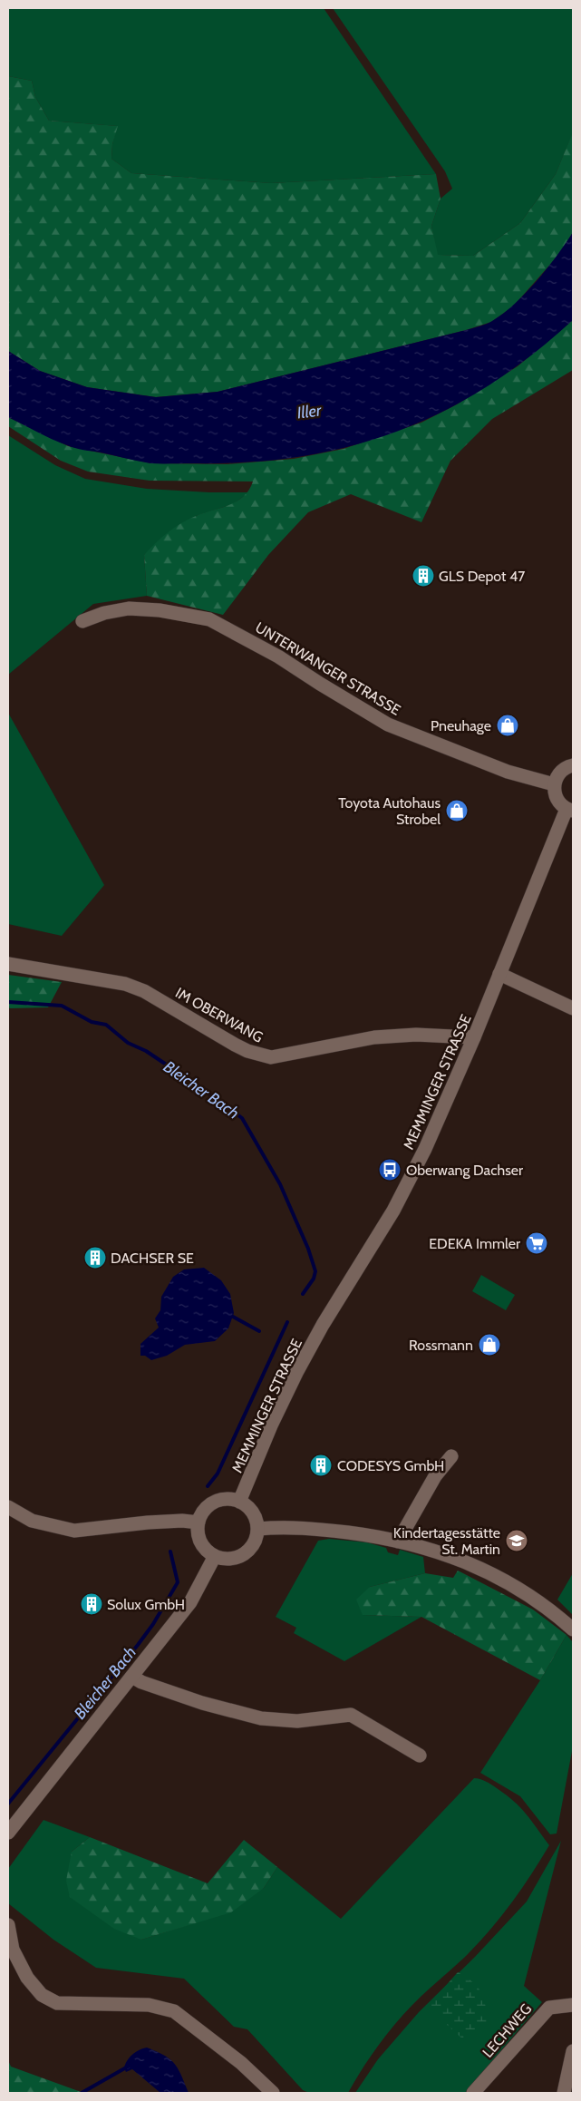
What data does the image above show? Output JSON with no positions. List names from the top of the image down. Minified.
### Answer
{"streets":{"street":["UNTERWANGER STRASSE","IM OBERWANG","MEMMINGER STRASSE","LECHWEG"]},"crossings":[["UNTERWANGER STRASSE","MEMMINGER STRASSE"],["IM OBERWANG","MEMMINGER STRASSE"]],"water":["Iller","Bleicher Bach"],"places":{"building":["GLS Depot 47","DACHSER SE","CODESYS GmbH","Solux GmbH"],"shop":["Pneuhage","Toyota Autohaus Strobel","Rossmann"],"bus stop":["Oberwang Dachser"],"supermarket":["EDEKA Immler"],"school or university":["Kindertagesstätte St. Martin"]}}
